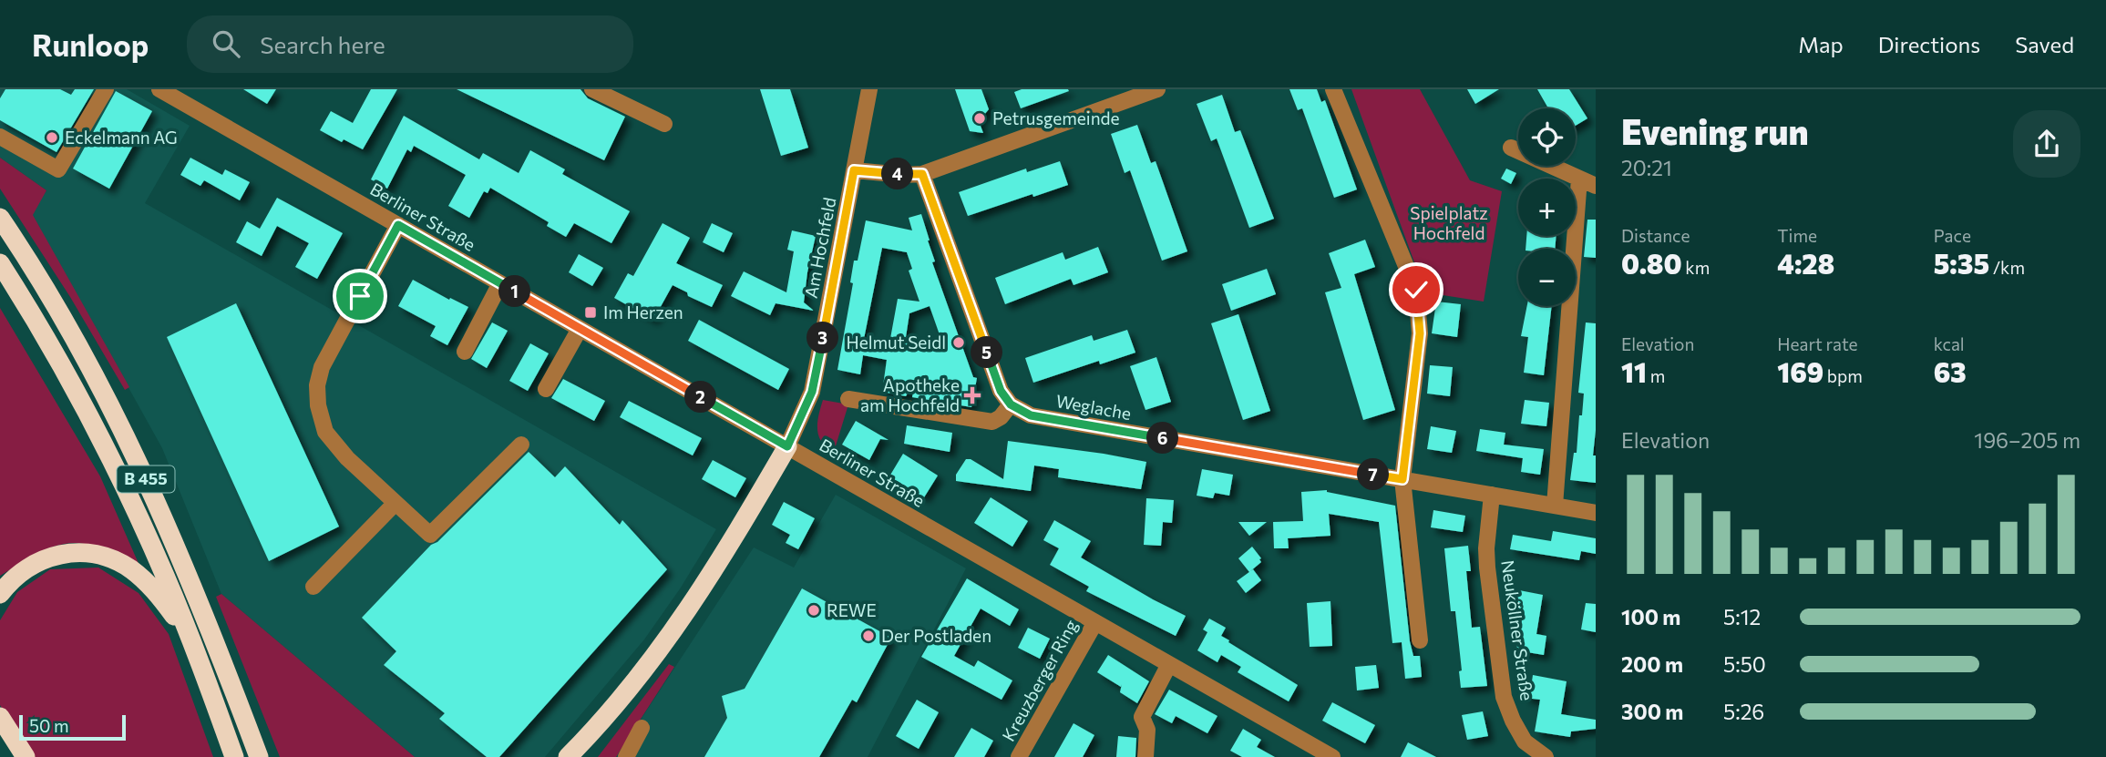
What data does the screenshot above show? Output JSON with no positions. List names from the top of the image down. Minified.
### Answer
{"streets":{"highway":["B 455"],"street":["Berliner Straße","Am Hochfeld","Weglache","Neuköllner Straße","Kreuzberger Ring"]},"crossings":[["Berliner Straße","Am Hochfeld"],["Berliner Straße","Kreuzberger Ring"],["Weglache","Neuköllner Straße"]],"parks":["Spielplatz Hochfeld"],"places":{"other":["Petrusgemeinde","Eckelmann AG","Helmut Seidl","REWE","Der Postladen"],"transit":["Im Herzen"],"health":["Apotheke am Hochfeld"]},"scale_bar":"50 m","page":{"header":"Runloop","search":"Search here","nav":["Map","Directions","Saved"],"heading":["Evening run","20:21"],"map_buttons":["+","−"],"pins":["4","1","3","5","2","6","7"],"stats":[["Distance","0.80 km"],["Time","4:28"],["Pace","5:35 /km"],["Elevation","11 m"],["Heart rate","169 bpm"],["kcal","63"]],"chart":["Elevation","196–205 m"],"list":[{"name":"100 m","note":"5:12"},{"name":"200 m","note":"5:50"},{"name":"300 m","note":"5:26"}],"scale":"50 m"}}
